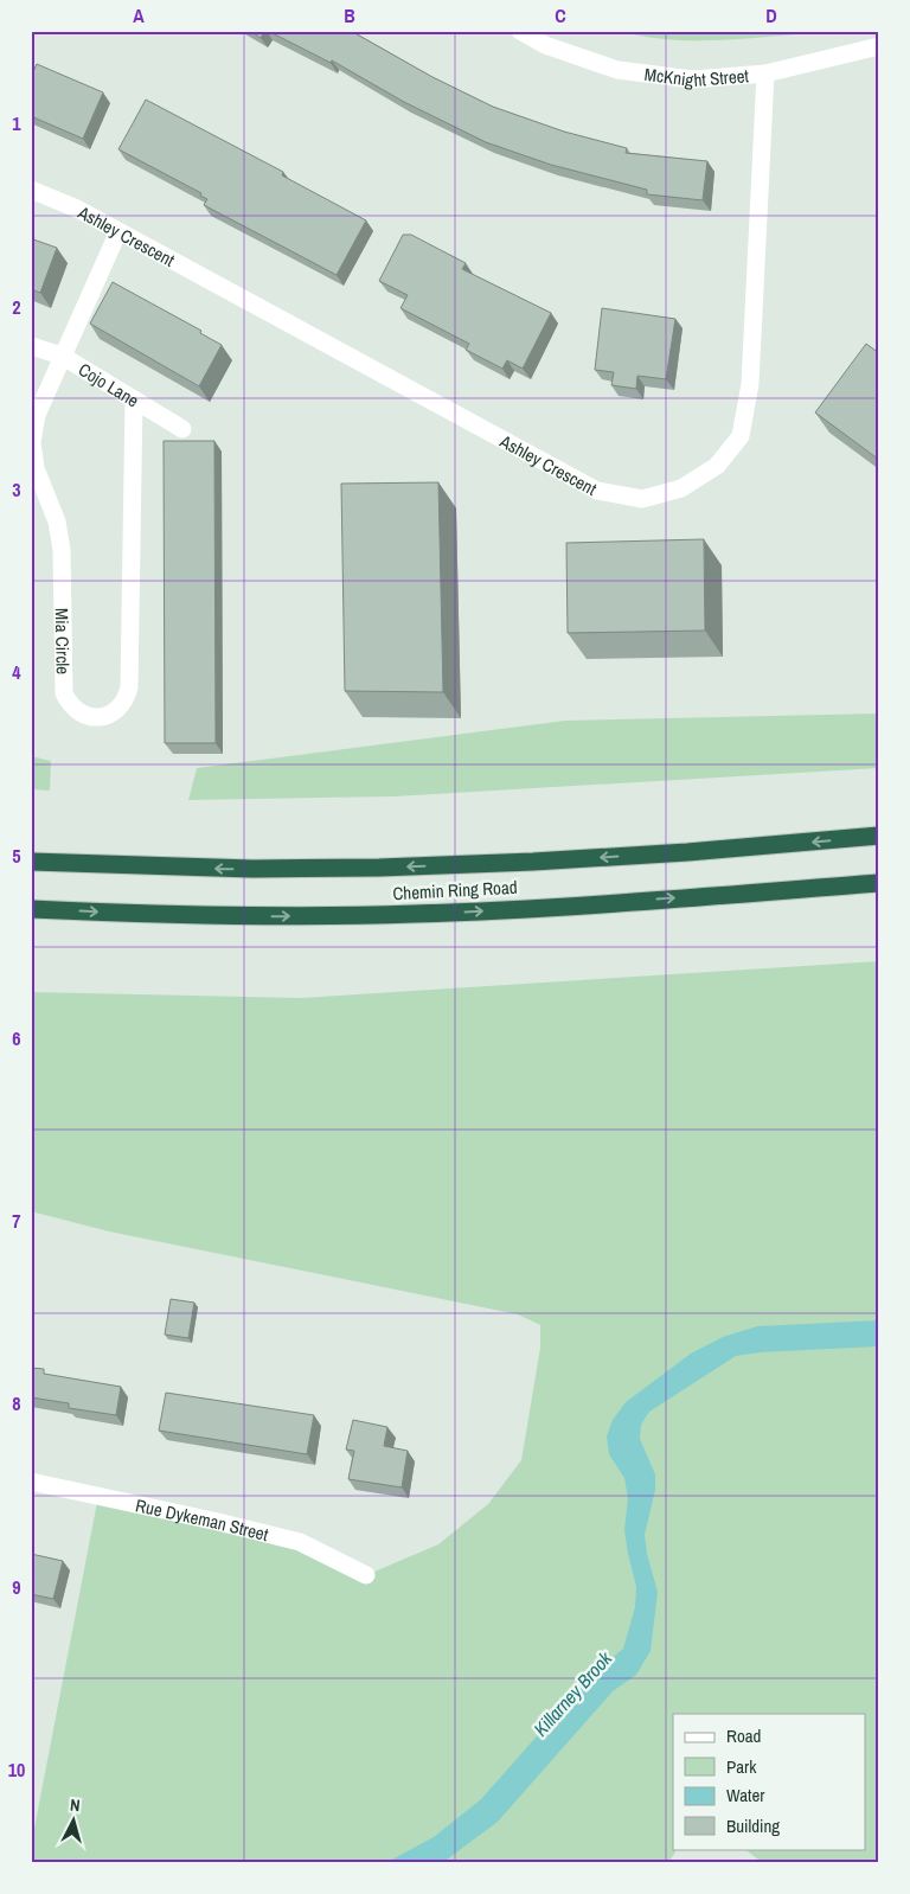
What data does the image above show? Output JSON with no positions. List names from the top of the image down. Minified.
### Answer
{"streets":{"highway":["Chemin Ring Road"],"street":["McKnight Street","Ashley Crescent","Cojo Lane","Mia Circle","Rue Dykeman Street"]},"crossings":[["McKnight Street","Ashley Crescent"],["Ashley Crescent","Mia Circle"],["Cojo Lane","Mia Circle"]],"water":["Killarney Brook"],"legend":["Road","Park","Water","Building"],"north":"top","grid":{"columns":["A","B","C","D"],"rows":["1","2","3","4","5","6","7","8","9","10"]}}
